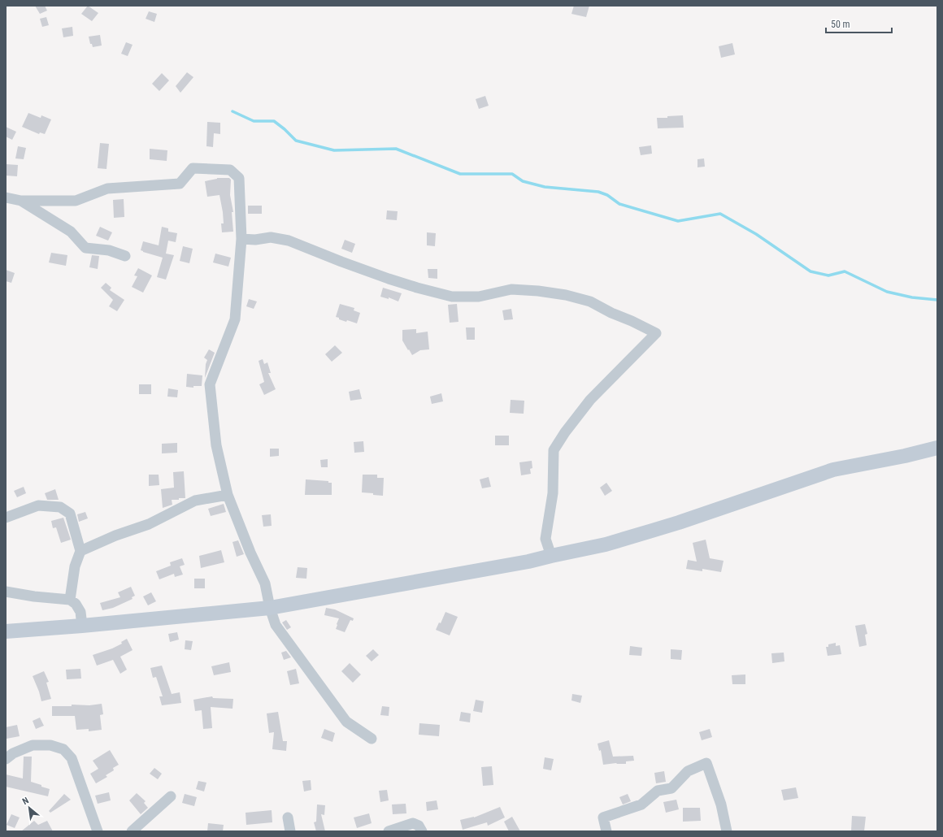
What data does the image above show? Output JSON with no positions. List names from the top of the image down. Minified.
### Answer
{"scale_bar":"50 m","north":"top left"}
